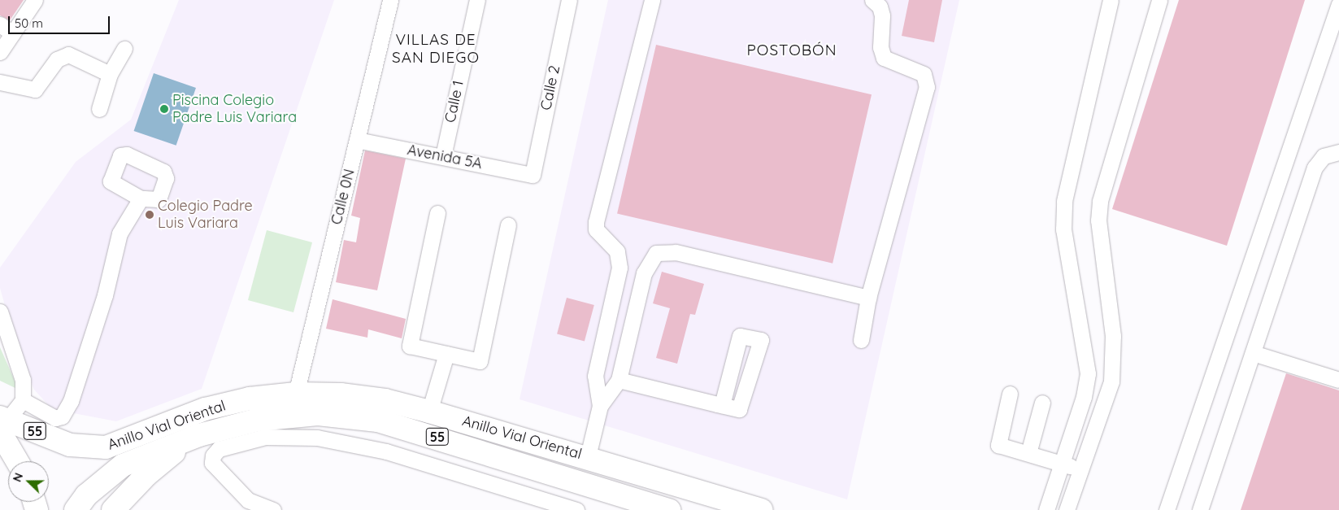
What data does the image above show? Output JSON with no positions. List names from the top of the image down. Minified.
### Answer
{"streets":{"highway":["Anillo Vial Oriental","55"],"street":["Calle 2","Calle 1","Avenida 5A","Calle 0N"]},"crossings":[["Calle 2","Avenida 5A"],["Calle 1","Avenida 5A"],["Avenida 5A","Calle 0N"],["Calle 0N","Anillo Vial Oriental"],["Anillo Vial Oriental","55"]],"districts":["VILLAS DE SAN DIEGO","POSTOBÓN"],"places":["Piscina Colegio Padre Luis Variara","Colegio Padre Luis Variara"],"scale_bar":"50 m","north":"left"}
